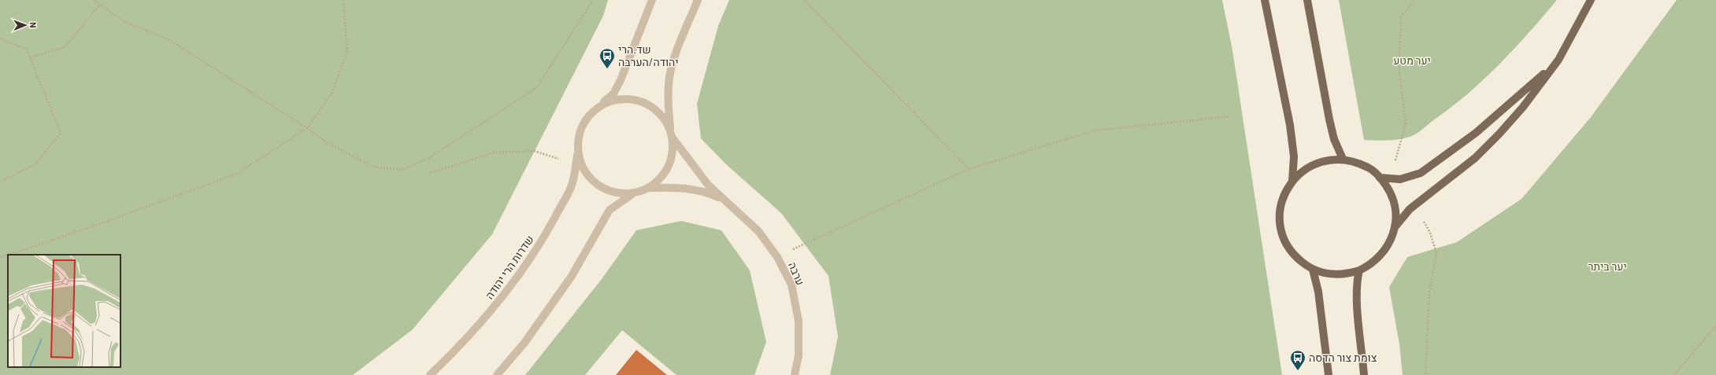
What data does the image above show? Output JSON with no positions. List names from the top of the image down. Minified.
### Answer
{"streets":{"street":["שדרות הרי יהודה","ערבה"]},"crossings":[["שדרות הרי יהודה","ערבה"]],"parks":["יער מטע","יער ביתר"],"places":{"bus stop":["שד.הרי יהודה/הערבה","צומת צור הדסה"]},"north":"right"}
